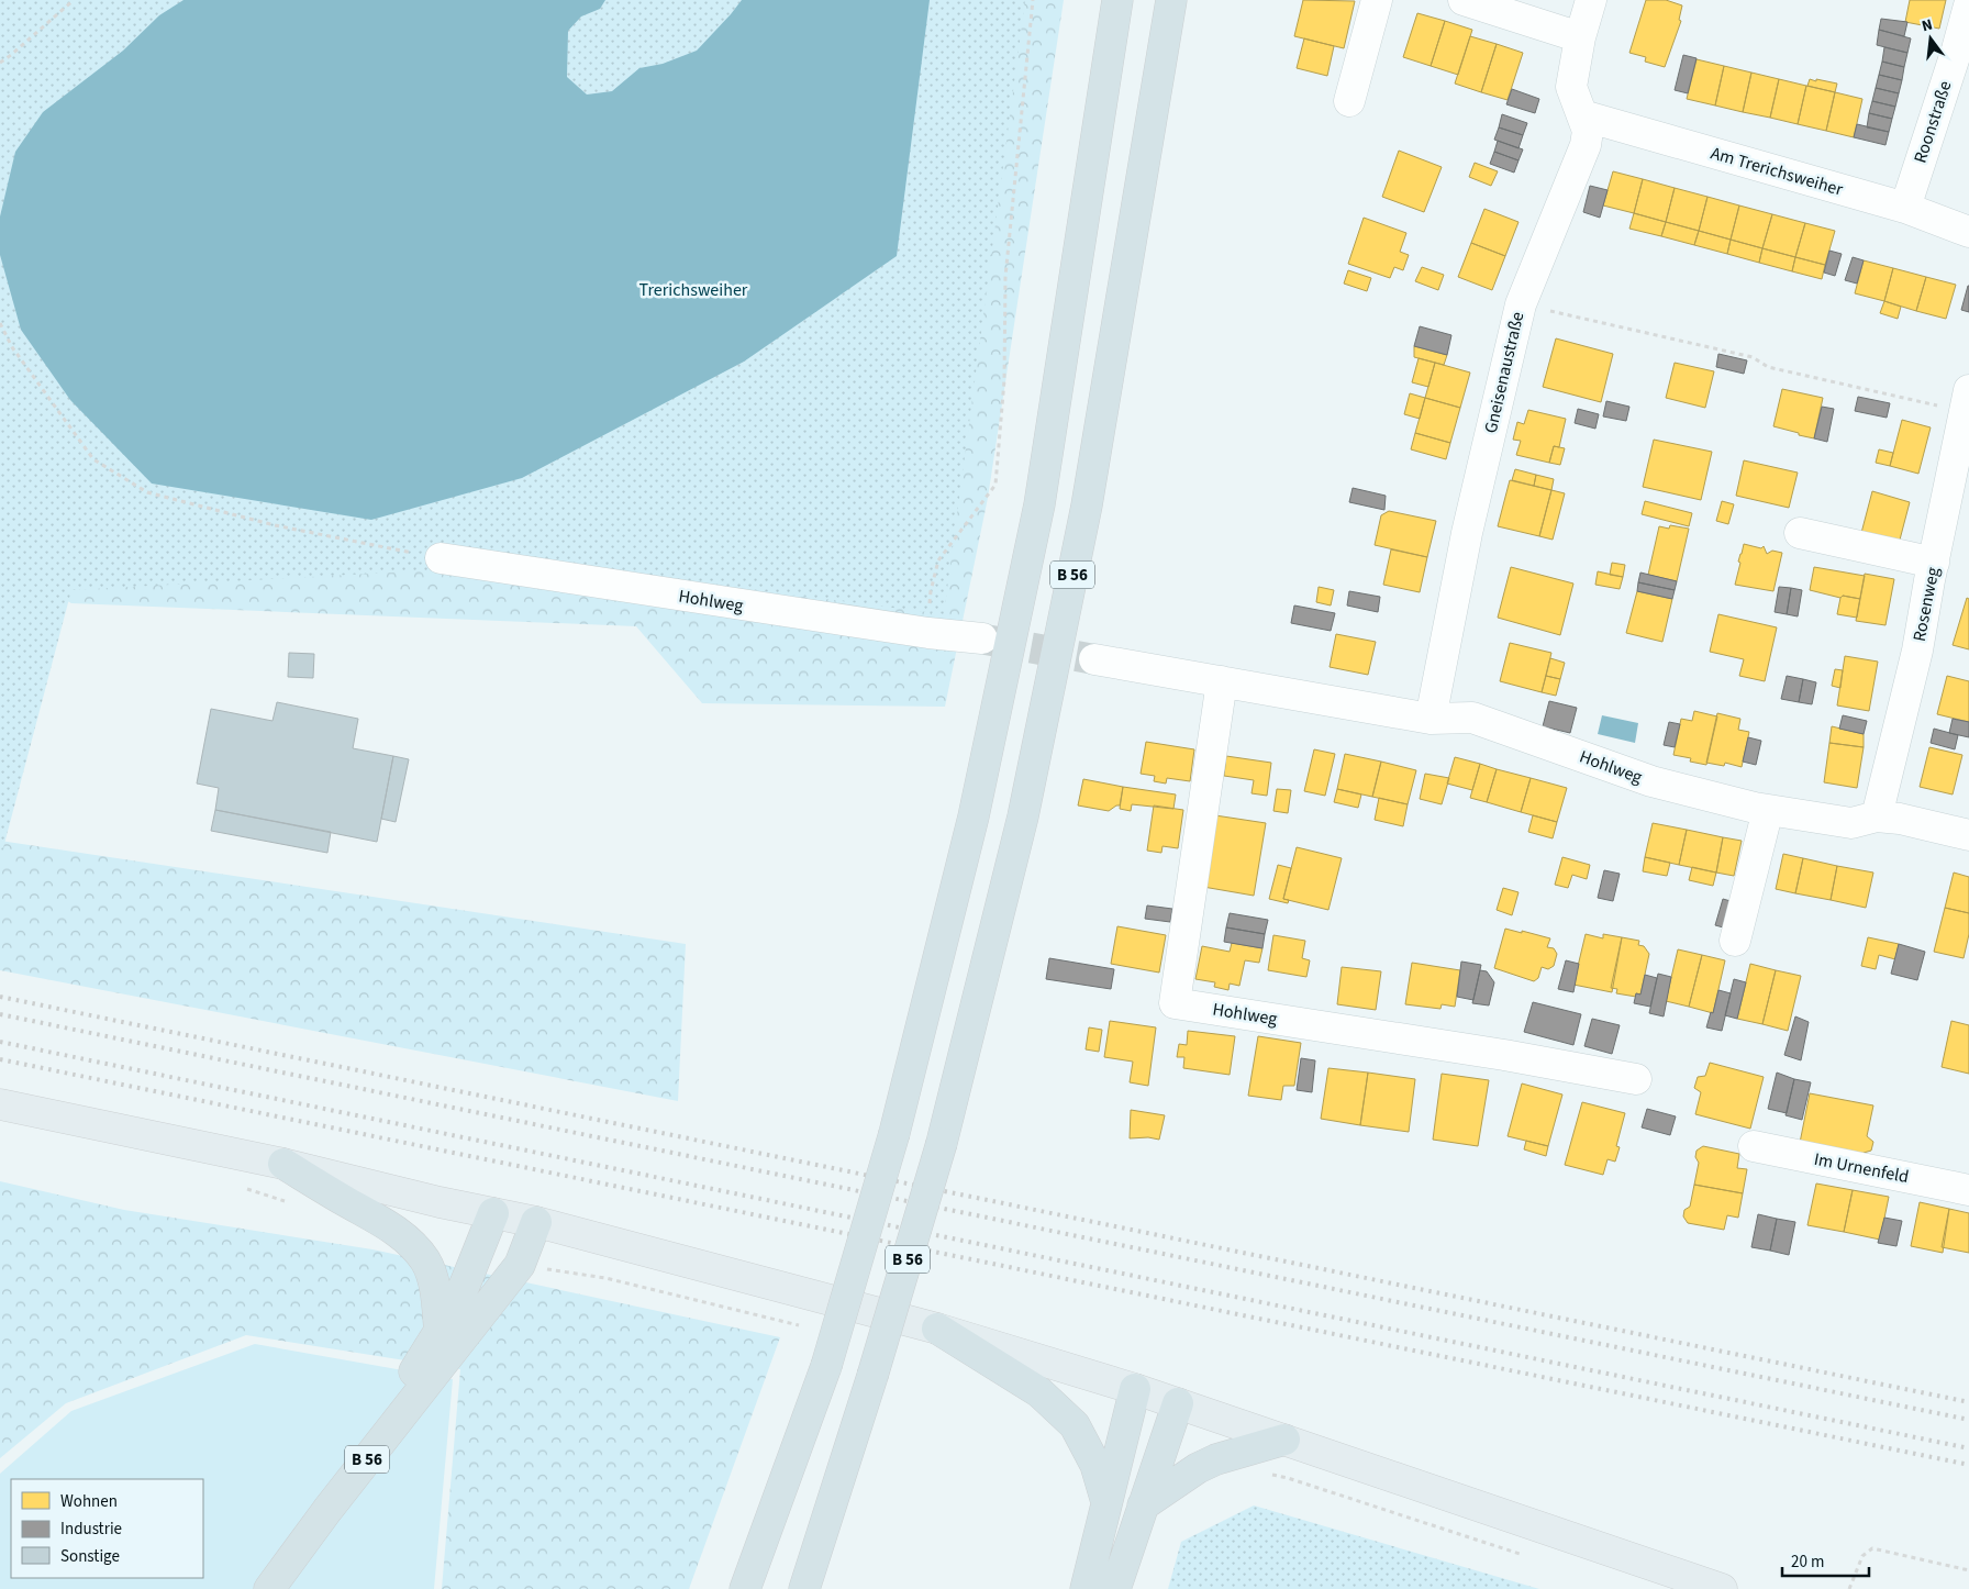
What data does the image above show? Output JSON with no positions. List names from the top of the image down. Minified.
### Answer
{"streets":{"highway":["B 56"],"street":["Roonstraße","Am Trerichsweiher","Gneisenaustraße","Hohlweg","Rosenweg","Im Urnenfeld"]},"crossings":[["Roonstraße","Am Trerichsweiher"],["Am Trerichsweiher","Gneisenaustraße"],["Gneisenaustraße","Hohlweg"],["Hohlweg","Rosenweg"]],"parks":["Trerichsweiher"],"legend":["Wohnen","Industrie","Sonstige"],"scale_bar":"20 m","north":"top"}
